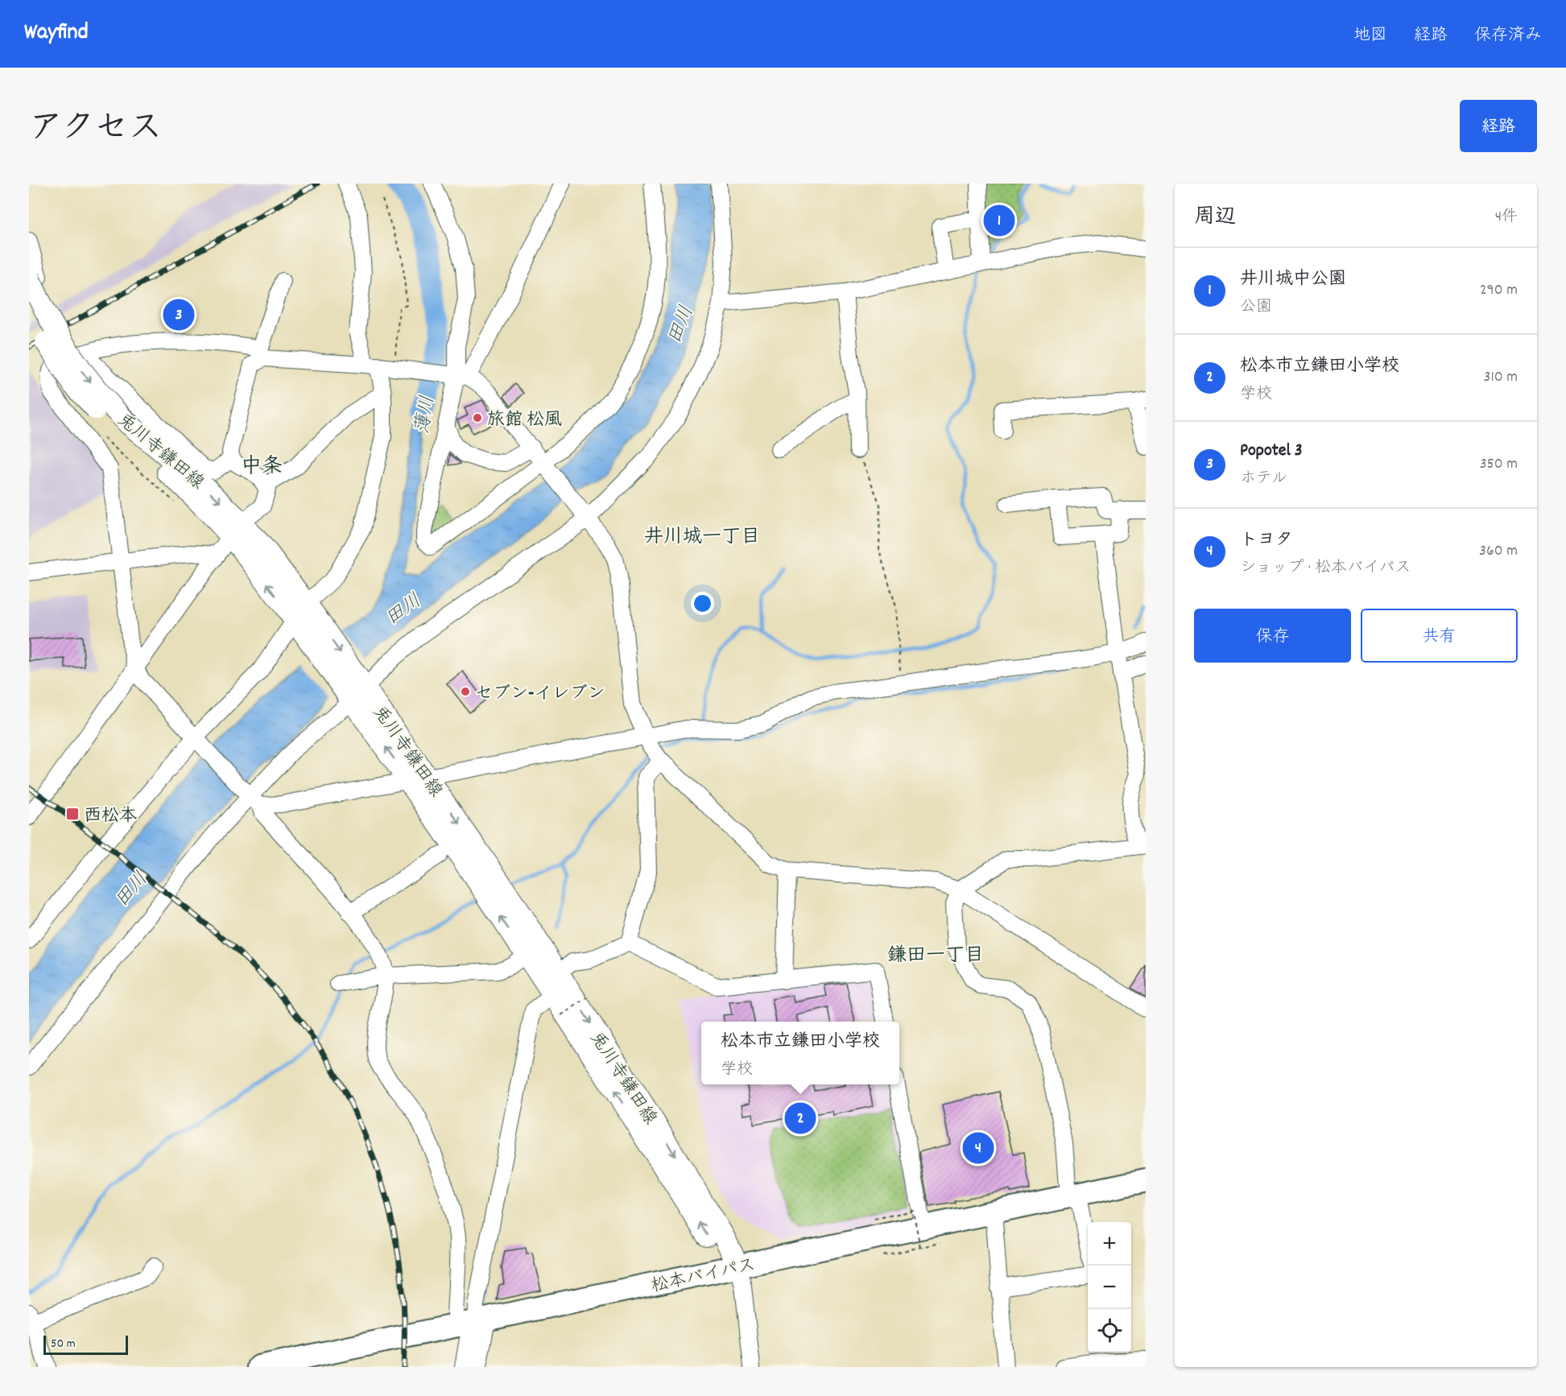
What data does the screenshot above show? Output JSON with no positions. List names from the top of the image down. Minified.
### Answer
{"streets":{"highway":["松本バイパス"],"main road":["兎川寺鎌田線"]},"crossings":[["兎川寺鎌田線","松本バイパス"]],"districts":["中条","井川城一丁目","鎌田一丁目"],"water":["田川","薄川"],"places":{"other":["旅館 松風","セブン-イレブン"],"transit":["西松本"]},"scale_bar":"50 m","page":{"header":"Wayfind","nav":["地図","経路","保存済み"],"title":"アクセス","buttons":["経路",["保存","共有"]],"heading":["周辺","4件"],"pins":["1","3","2","4"],"list":[{"mark":"1","name":"井川城中公園","note":"公園","value":"290 m"},{"mark":"2","name":"松本市立鎌田小学校","note":"学校","value":"310 m"},{"mark":"3","name":"Popotel 3","note":"ホテル","value":"350 m"},{"mark":"4","name":"トヨタ","note":"ショップ · 松本バイパス","value":"360 m"}],"popup":["松本市立鎌田小学校","学校"],"map_buttons":["+","−"],"scale":"50 m"}}
